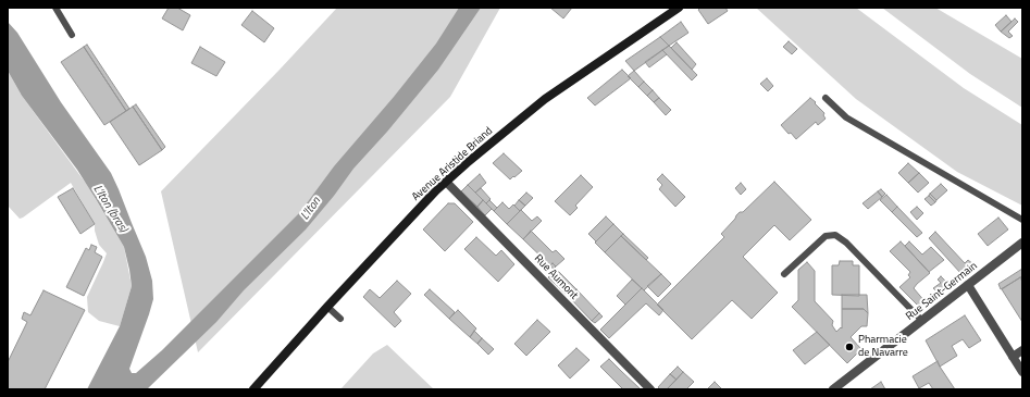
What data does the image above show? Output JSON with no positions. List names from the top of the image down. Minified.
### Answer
{"streets":{"main road":["Avenue Aristide Briand"],"street":["Rue Aumont","Rue Saint-Germain"]},"crossings":[["Avenue Aristide Briand","Rue Aumont"]],"water":["L'Iton (bras)","L'Iton"],"places":["Pharmacie de Navarre"]}
